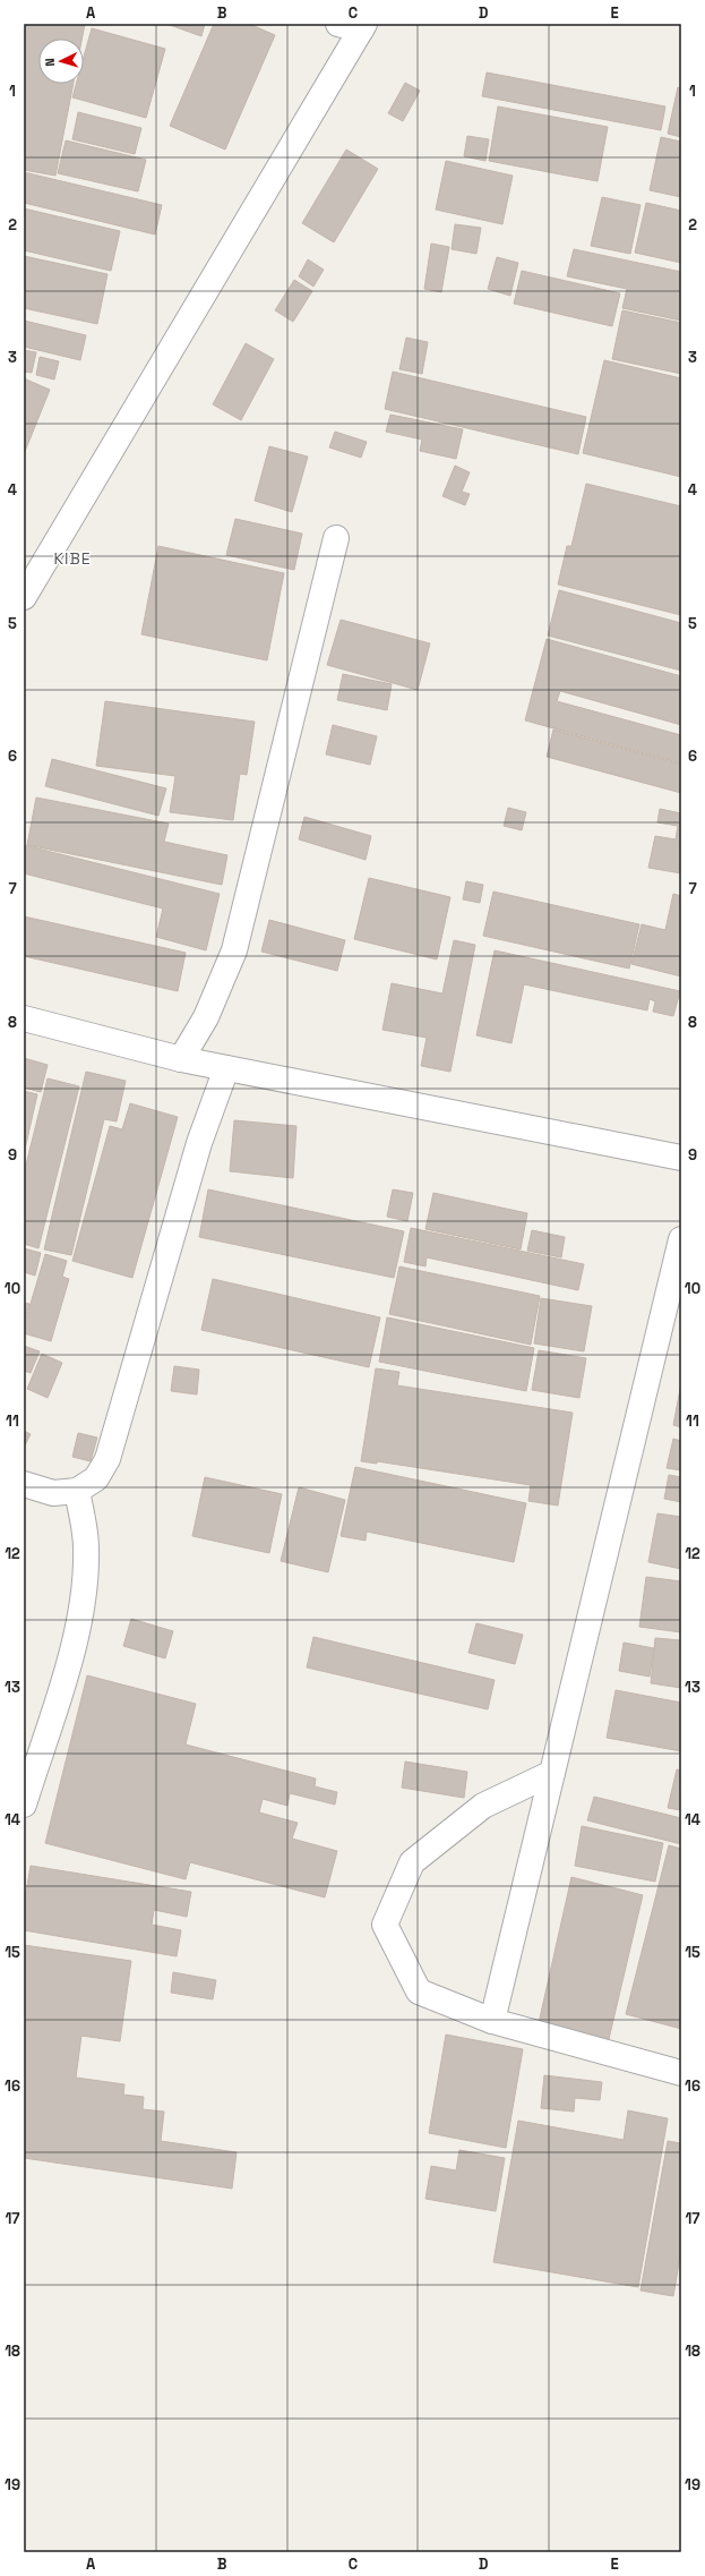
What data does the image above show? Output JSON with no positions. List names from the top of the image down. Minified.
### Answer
{"districts":["KIBE"],"north":"left","grid":{"columns":["A","B","C","D","E"],"rows":["1","2","3","4","5","6","7","8","9","10","11","12","13","14","15","16","17","18","19"]}}
